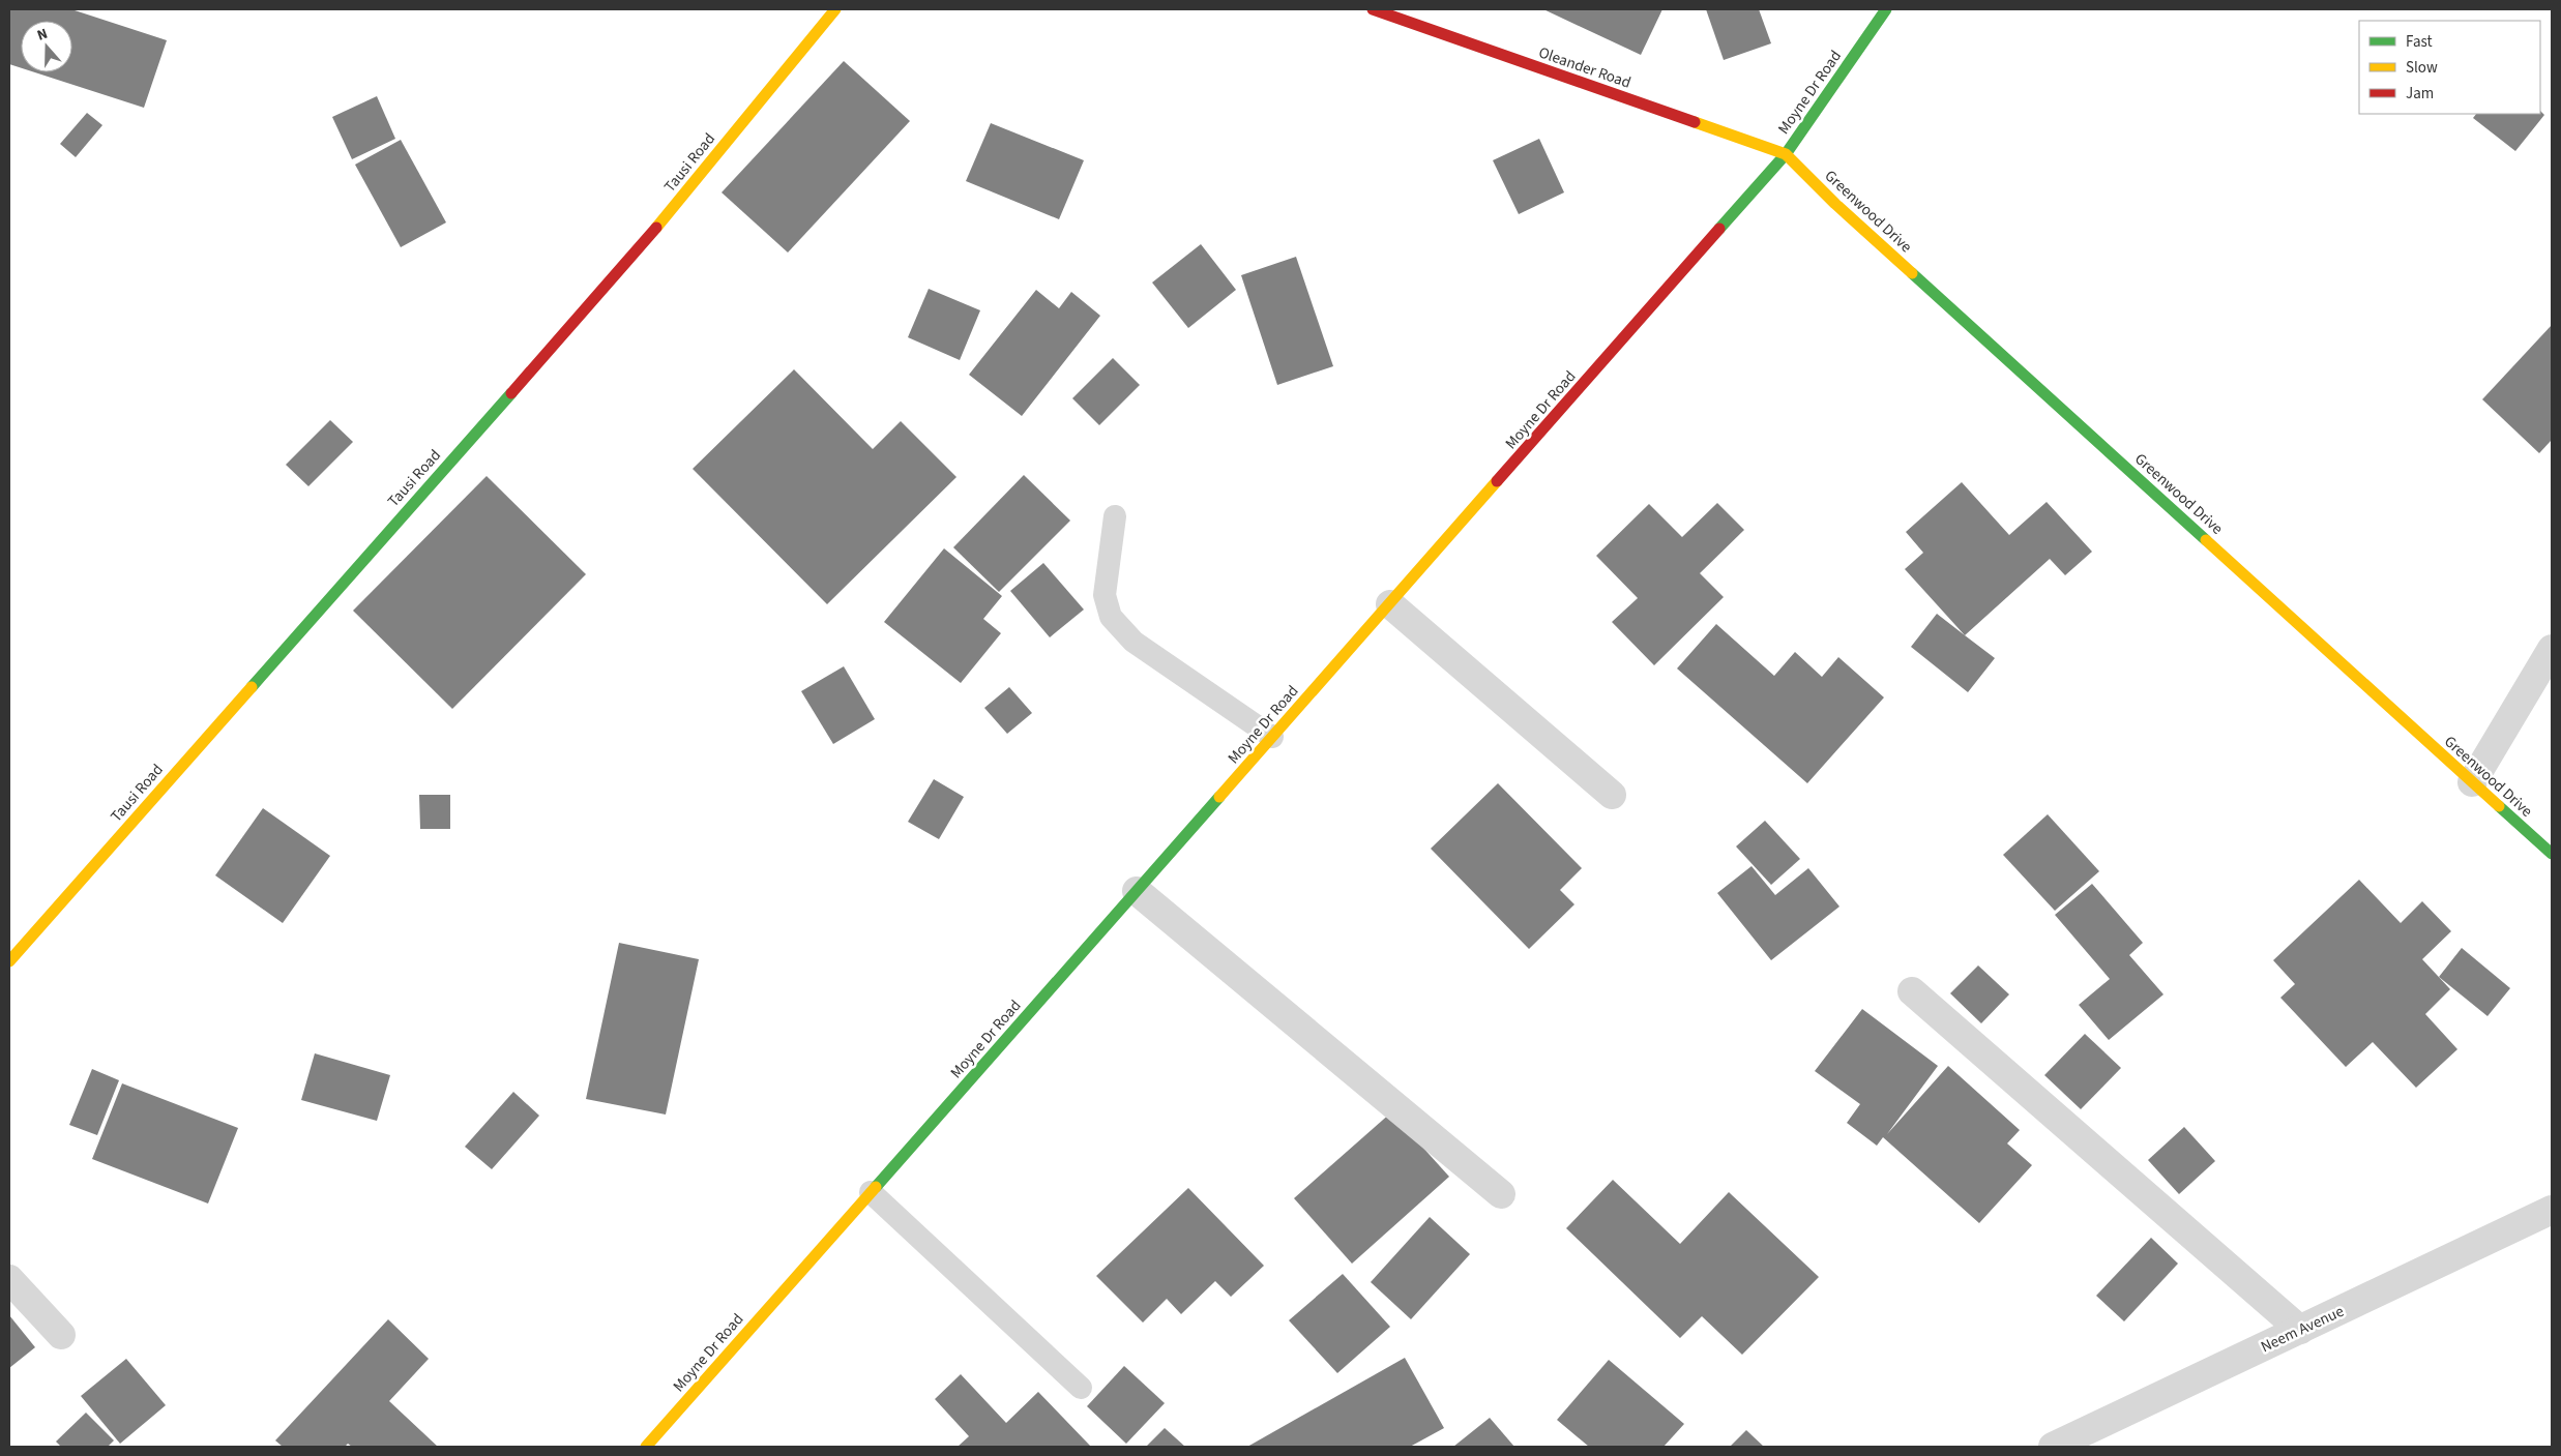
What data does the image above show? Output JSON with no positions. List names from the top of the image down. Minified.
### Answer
{"streets":{"street":["Oleander Road","Moyne Dr Road","Tausi Road","Greenwood Drive","Neem Avenue"]},"crossings":[["Oleander Road","Moyne Dr Road"],["Oleander Road","Greenwood Drive"],["Moyne Dr Road","Greenwood Drive"]],"legend":["Fast","Slow","Jam"],"north":"top"}
